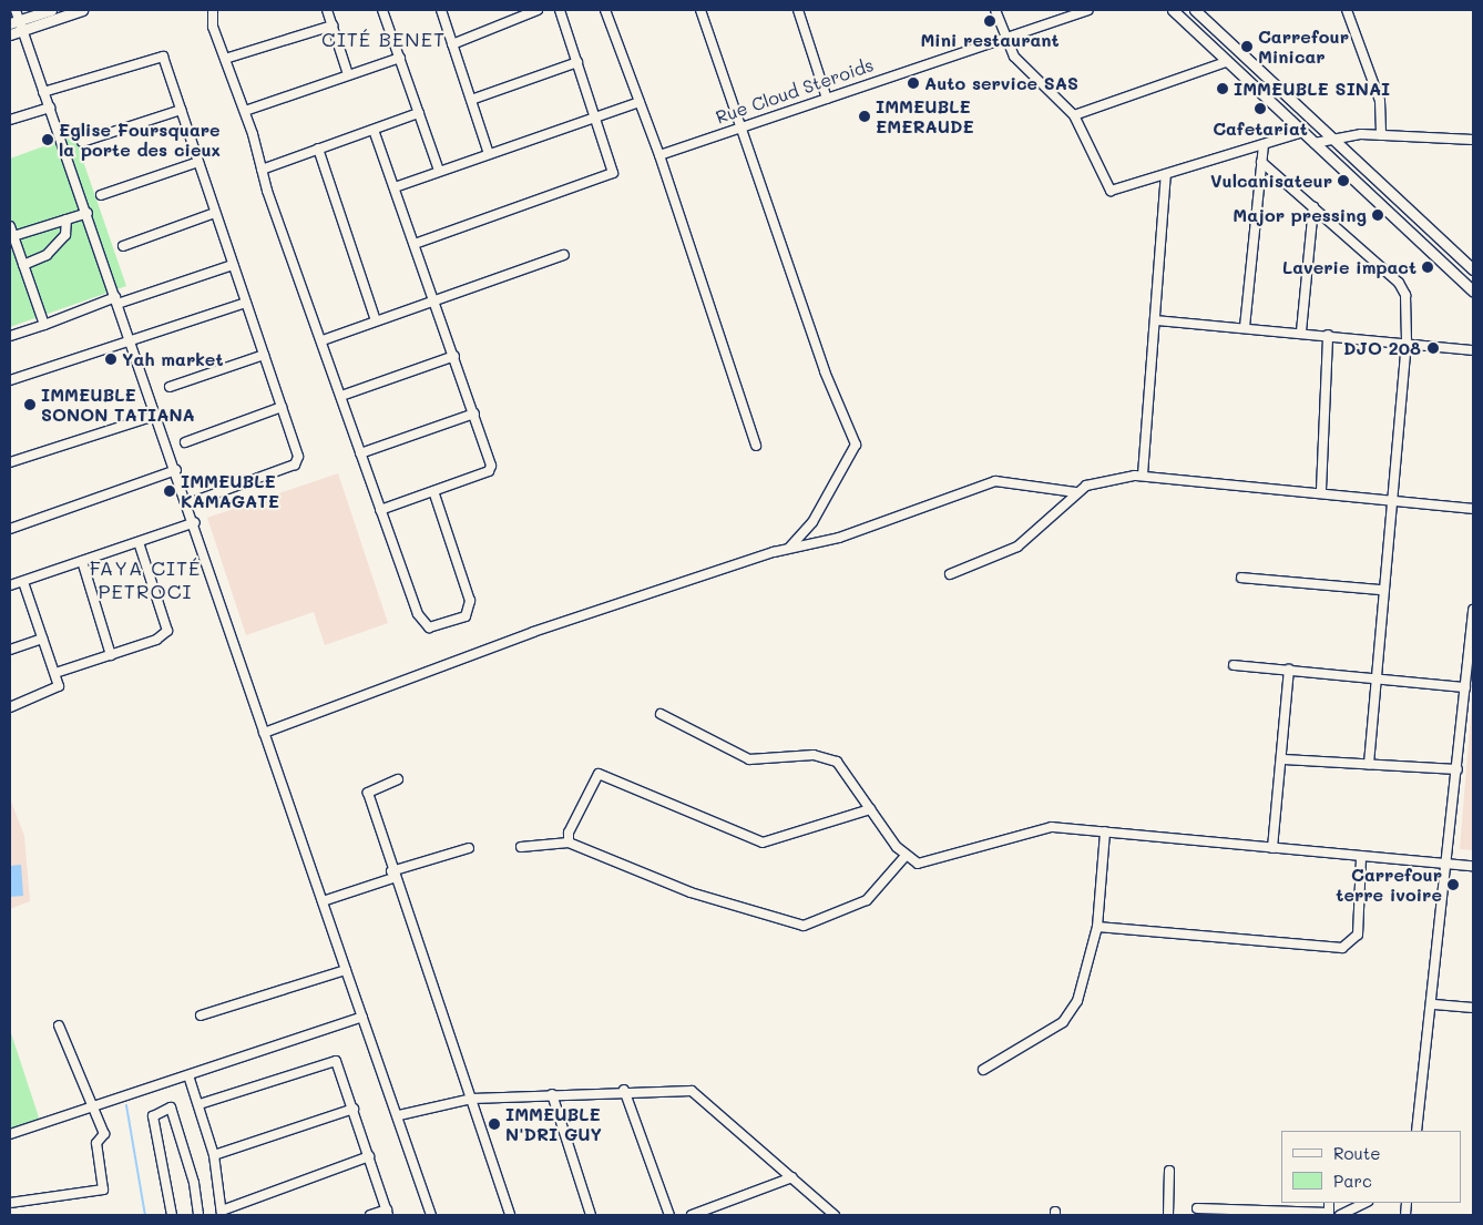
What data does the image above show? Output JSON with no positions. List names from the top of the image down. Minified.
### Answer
{"streets":{"street":["Rue Cloud Steroids"]},"districts":["CITÉ BENET","FAYA CITÉ PETROCI"],"places":["Mini restaurant","Carrefour Minicar","Auto service SAS","IMMEUBLE SINAI","Cafetariat","IMMEUBLE EMERAUDE","Eglise Foursquare la porte des cieux","Vulcanisateur","Major pressing","Laverie impact","DJO 208","Yah market","IMMEUBLE SONON TATIANA","IMMEUBLE KAMAGATE","Carrefour terre ivoire","IMMEUBLE N'DRI GUY"],"legend":["Route","Parc"]}
